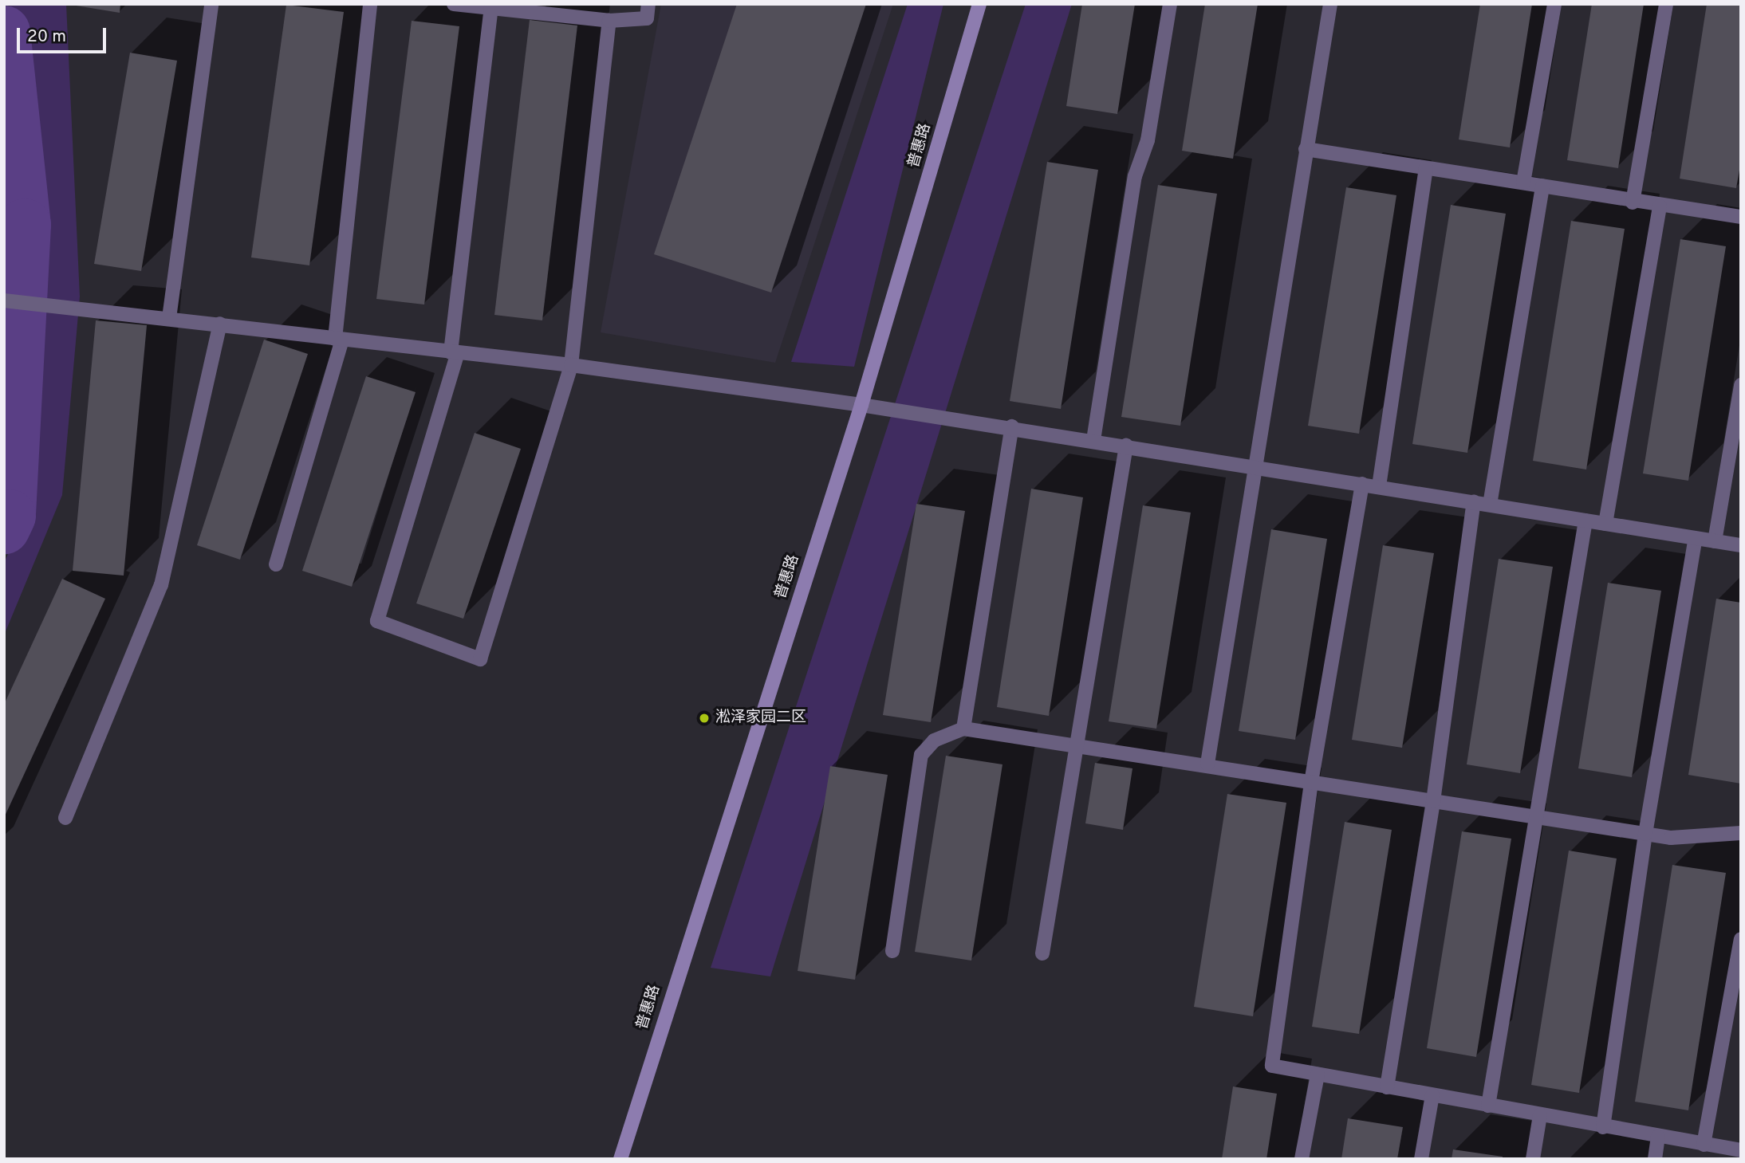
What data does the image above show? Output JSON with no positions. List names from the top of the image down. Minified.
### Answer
{"streets":{"main road":["普惠路"]},"places":["淞泽家园二区"],"scale_bar":"20 m"}
